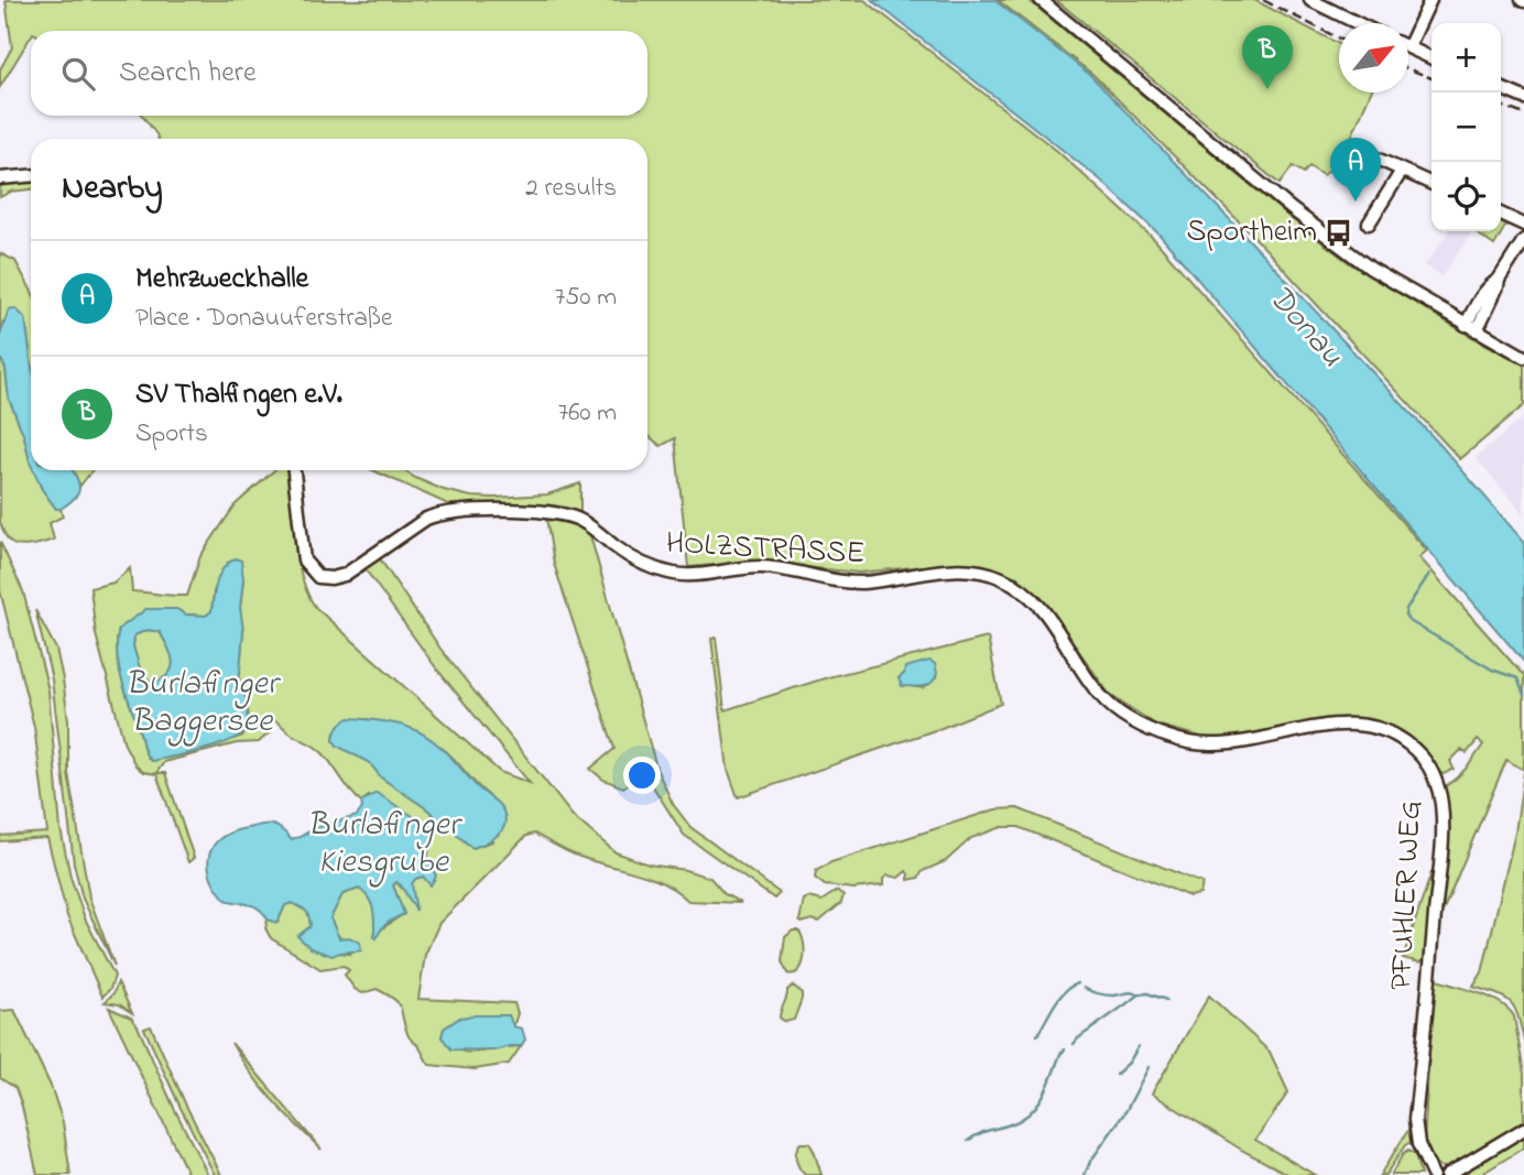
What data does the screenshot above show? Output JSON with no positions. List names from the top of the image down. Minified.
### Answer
{"streets":{"street":["HOLZSTRASSE","PFUHLER WEG"]},"crossings":[["HOLZSTRASSE","PFUHLER WEG"]],"water":["Donau","Burlafinger Baggersee","Burlafinger Kiesgrube"],"places":{"bus stop":["Sportheim"]},"north":"top right","page":{"map_buttons":["+","−"],"pins":["B","A"],"search":"Search here","heading":["Nearby","2 results"],"list":[{"mark":"A","name":"Mehrzweckhalle","note":"Place · Donauuferstraße","value":"750 m"},{"mark":"B","name":"SV Thalfingen e.V.","note":"Sports","value":"760 m"}]}}
